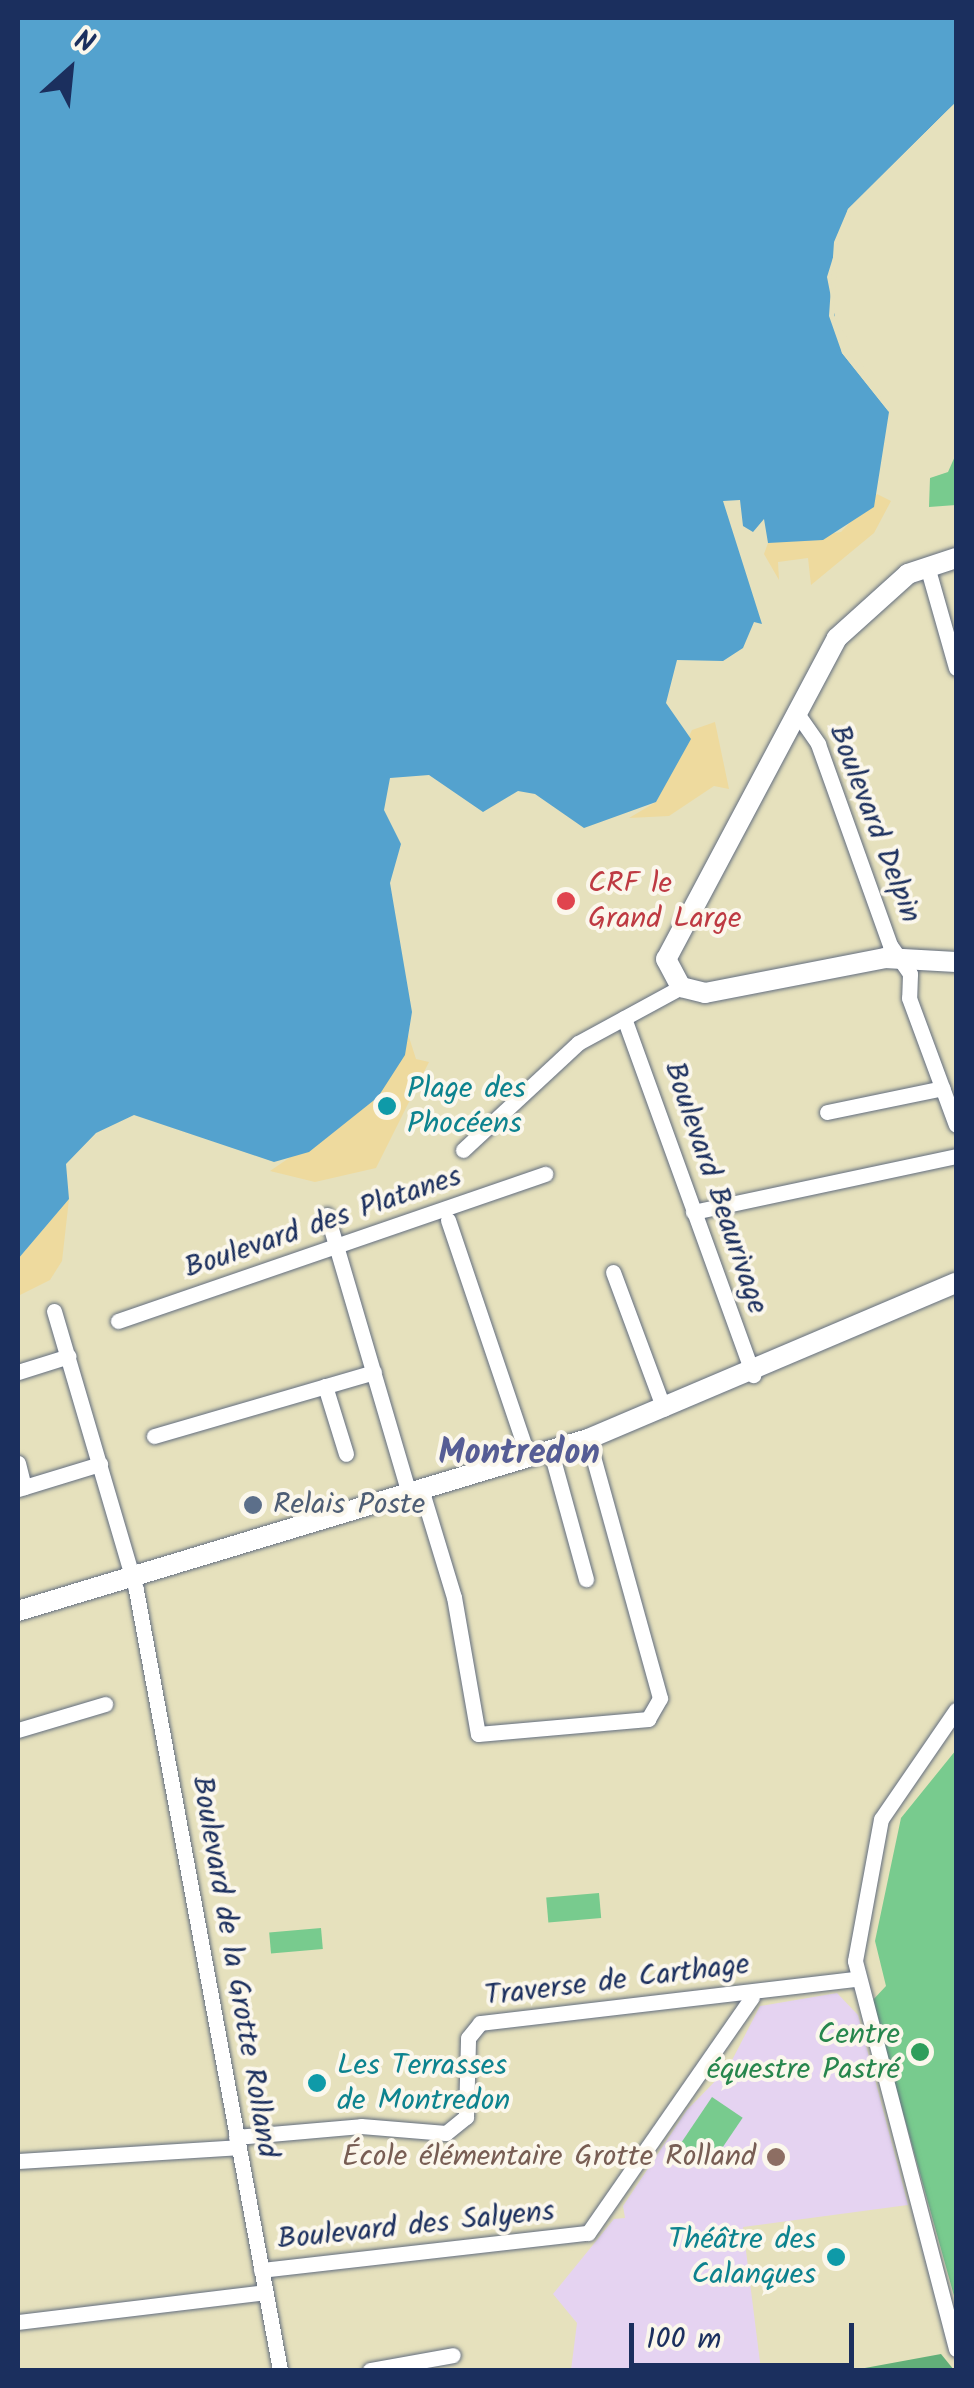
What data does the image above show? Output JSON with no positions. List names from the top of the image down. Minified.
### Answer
{"streets":{"street":["Boulevard Delpin","Boulevard Beaurivage","Boulevard des Platanes","Boulevard de la Grotte Rolland","Traverse de Carthage","Boulevard des Salyens"]},"crossings":[["Boulevard de la Grotte Rolland","Traverse de Carthage"],["Boulevard de la Grotte Rolland","Boulevard des Salyens"],["Traverse de Carthage","Boulevard des Salyens"]],"districts":["Montredon"],"places":["CRF le Grand Large","Plage des Phocéens","Relais Poste","Centre équestre Pastré","Les Terrasses de Montredon","École élémentaire Grotte Rolland","Théâtre des Calanques"],"scale_bar":"100 m","north":"top right"}
